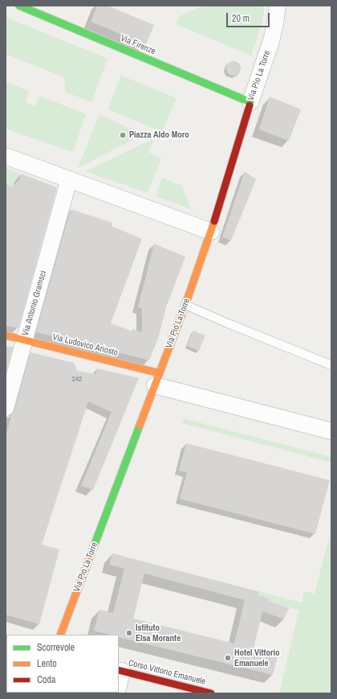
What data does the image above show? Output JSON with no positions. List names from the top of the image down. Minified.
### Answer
{"streets":{"street":["Via Firenze","Via Pio La Torre","Via Antonio Gramsci","Via Ludovico Ariosto","Corso Vittorio Emanuele"]},"crossings":[["Via Firenze","Via Pio La Torre"],["Via Pio La Torre","Via Ludovico Ariosto"],["Via Antonio Gramsci","Via Ludovico Ariosto"]],"places":["Piazza Aldo Moro","Istituto Elsa Morante","Hotel Vittorio Emanuele"],"house_numbers":["242"],"legend":["Scorrevole","Lento","Coda"],"scale_bar":"20 m"}
